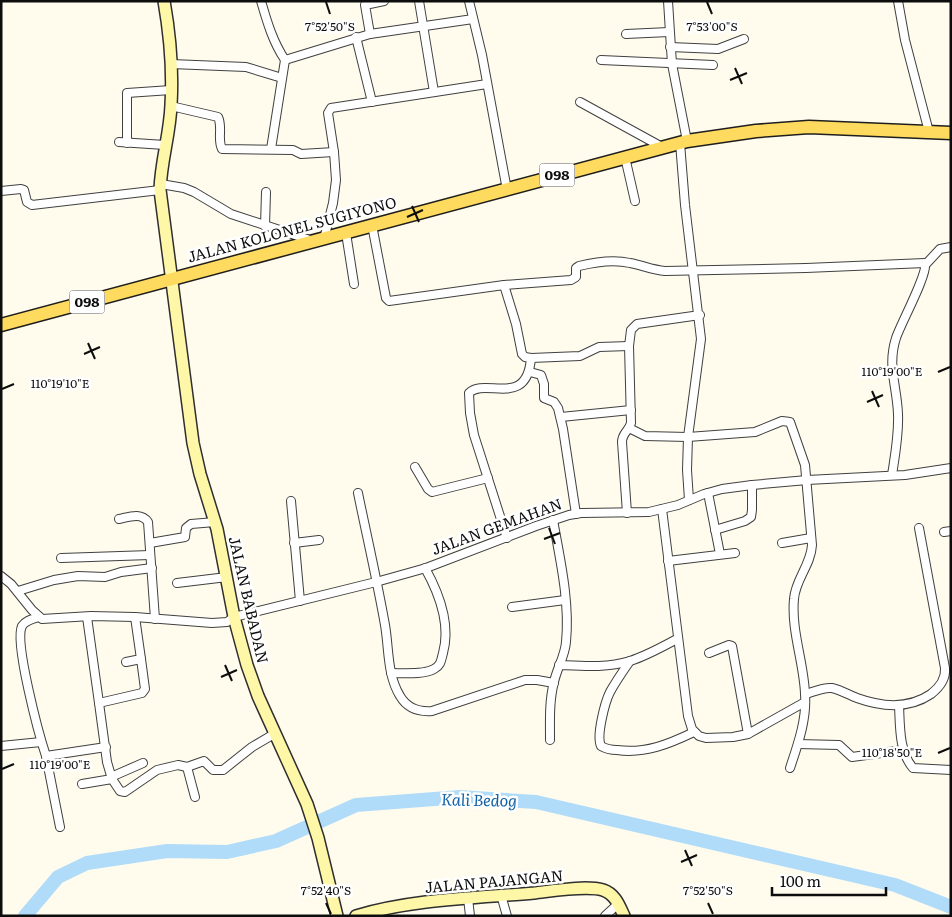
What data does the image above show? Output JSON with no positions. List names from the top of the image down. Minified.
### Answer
{"streets":{"main road":["098","JALAN KOLONEL SUGIYONO","JALAN BABADAN","JALAN PAJANGAN"],"street":["JALAN GEMAHAN"]},"crossings":[["098","JALAN KOLONEL SUGIYONO"],["098","JALAN BABADAN"],["JALAN KOLONEL SUGIYONO","JALAN BABADAN"],["JALAN GEMAHAN","JALAN BABADAN"]],"water":["Kali Bedog"],"scale_bar":"100 m","coordinates":["7°52'50\"S","7°53'00\"S","110°19'00\"E","110°19'10\"E","110°18'50\"E","7°52'40\"S"]}
